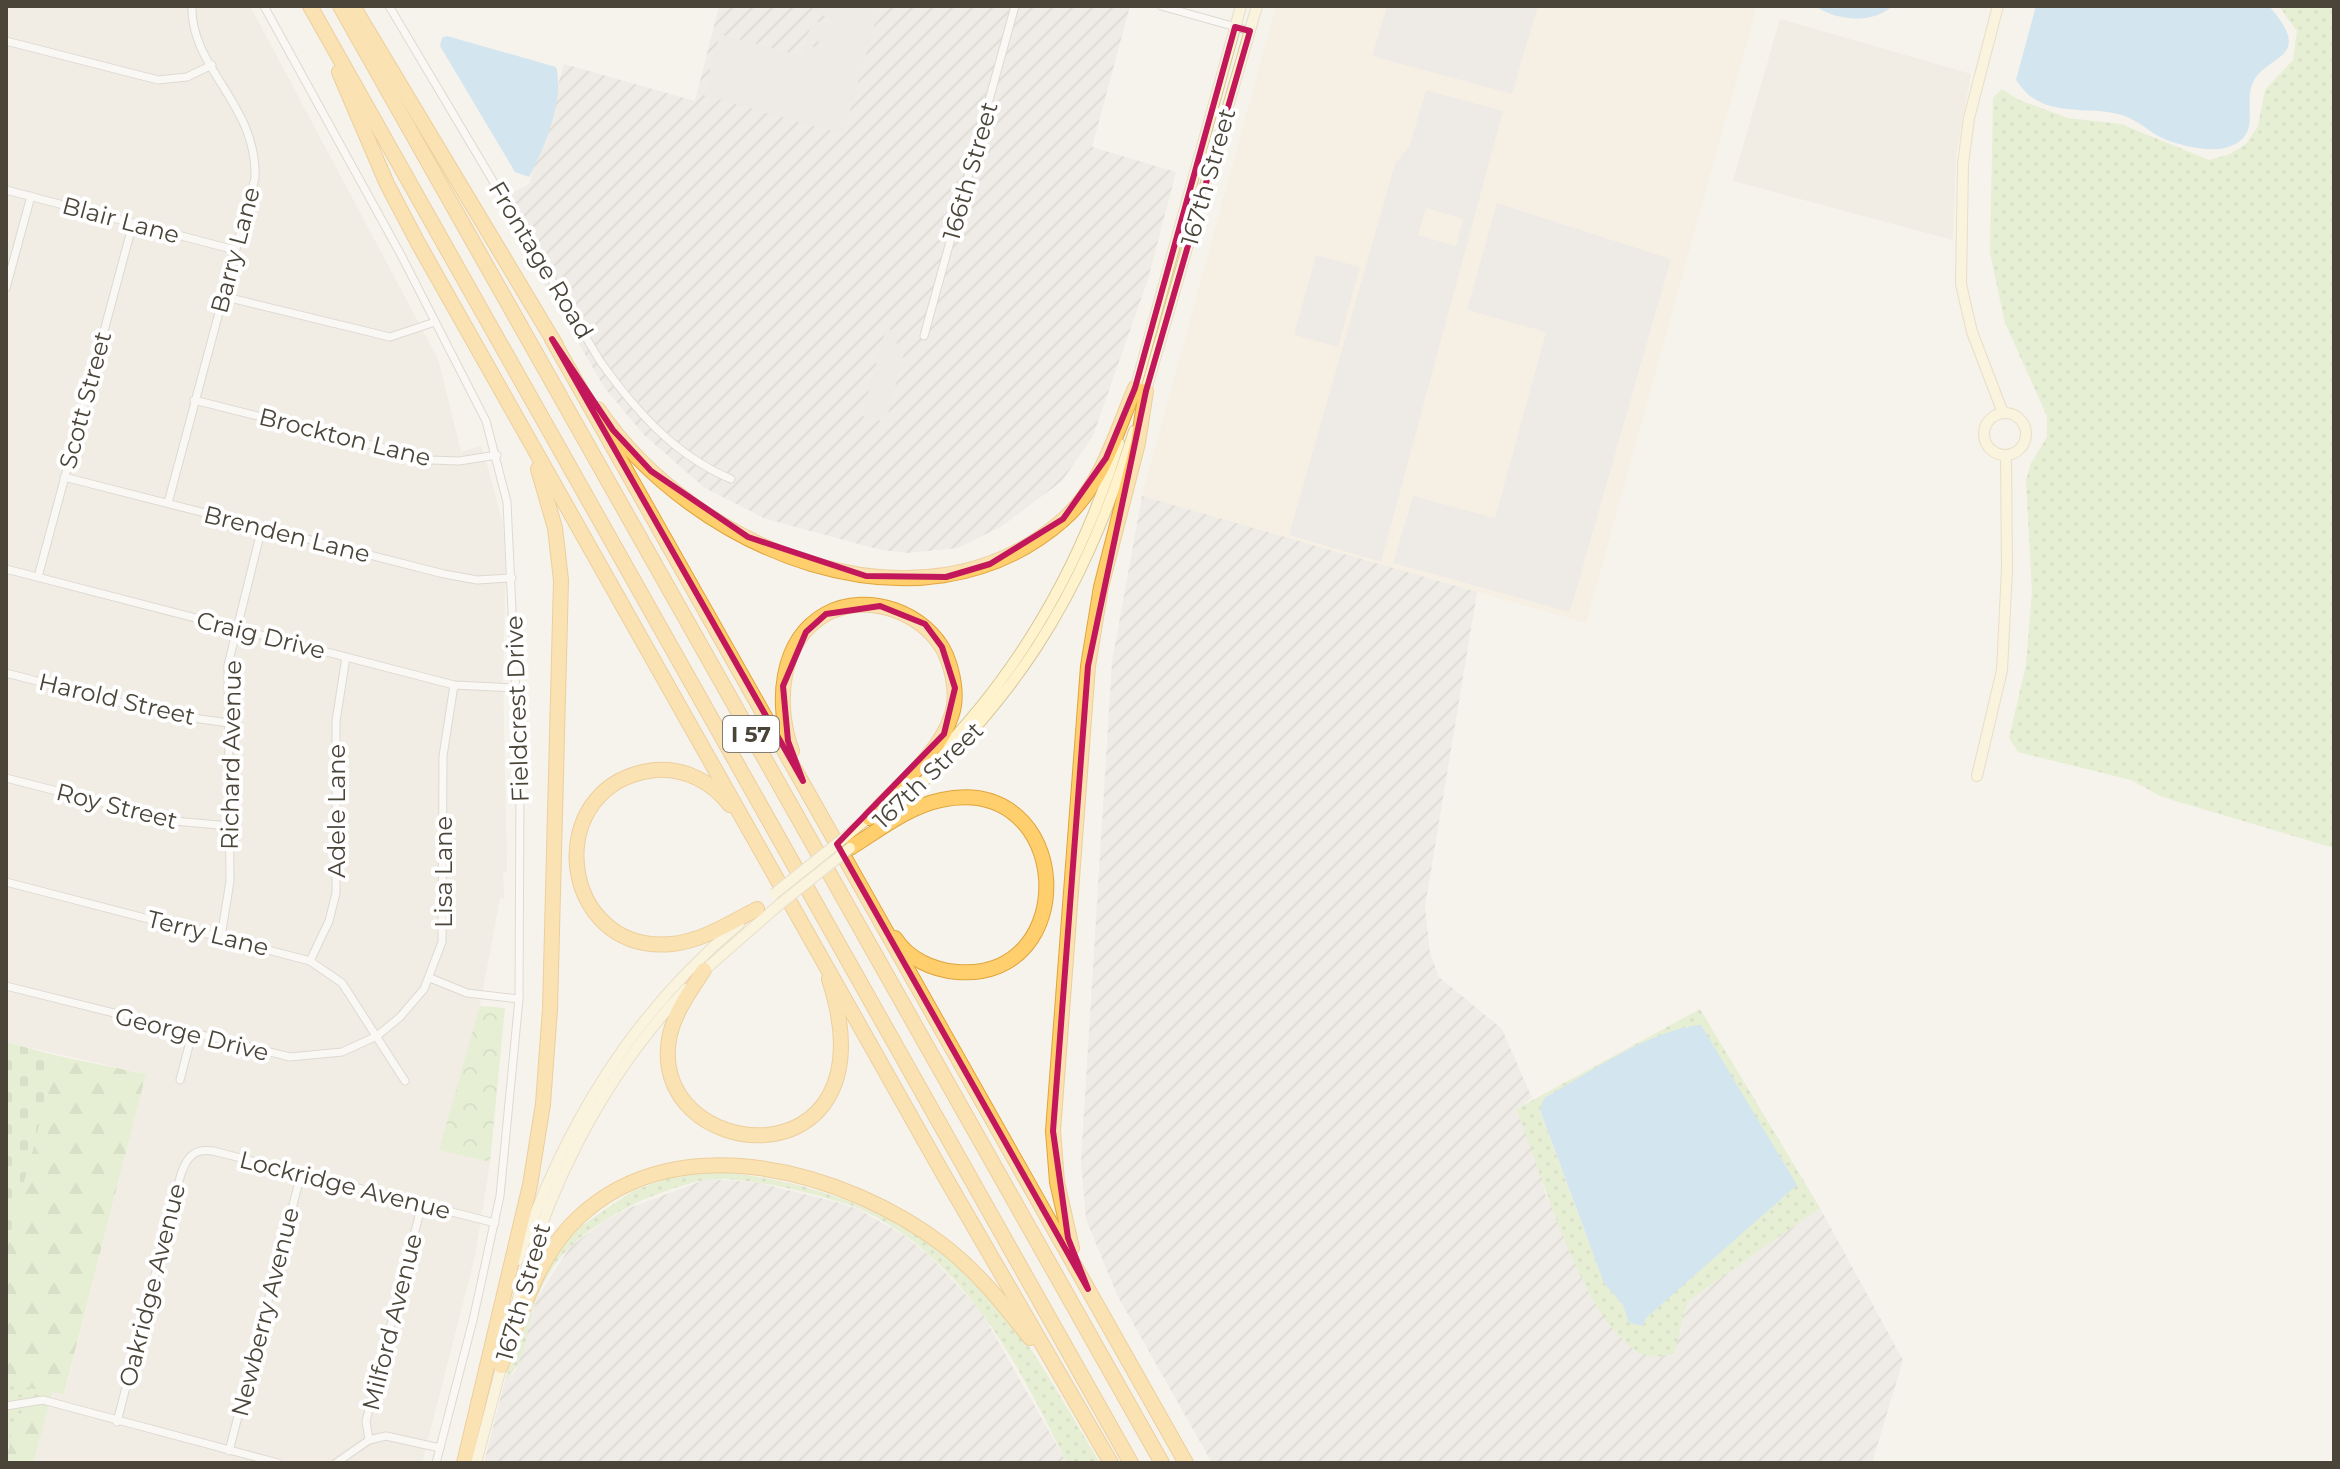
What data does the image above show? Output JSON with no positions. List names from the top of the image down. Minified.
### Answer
{"streets":{"highway":["I 57"],"main road":["167th Street"],"street":["166th Street","Blair Lane","Barry Lane","Frontage Road","Scott Street","Brockton Lane","Brenden Lane","Craig Drive","Harold Street","Fieldcrest Drive","Richard Avenue","Roy Street","Adele Lane","Lisa Lane","Terry Lane","George Drive","Lockridge Avenue","Oakridge Avenue","Newberry Avenue","Milford Avenue"]},"crossings":[["Blair Lane","Barry Lane"],["Blair Lane","Scott Street"],["Barry Lane","Brockton Lane"],["Barry Lane","Brenden Lane"],["Scott Street","Brenden Lane"],["Scott Street","Craig Drive"],["Brockton Lane","Fieldcrest Drive"],["Brenden Lane","Fieldcrest Drive"],["Brenden Lane","Richard Avenue"],["Craig Drive","Fieldcrest Drive"],["Craig Drive","Richard Avenue"],["Craig Drive","Adele Lane"],["Craig Drive","Lisa Lane"],["Harold Street","Richard Avenue"],["Fieldcrest Drive","Lockridge Avenue"],["Richard Avenue","Roy Street"],["Richard Avenue","Terry Lane"],["Adele Lane","Terry Lane"],["Lisa Lane","Terry Lane"],["Lisa Lane","George Drive"],["Terry Lane","George Drive"],["Lockridge Avenue","Oakridge Avenue"],["Lockridge Avenue","Newberry Avenue"],["Lockridge Avenue","Milford Avenue"]]}
